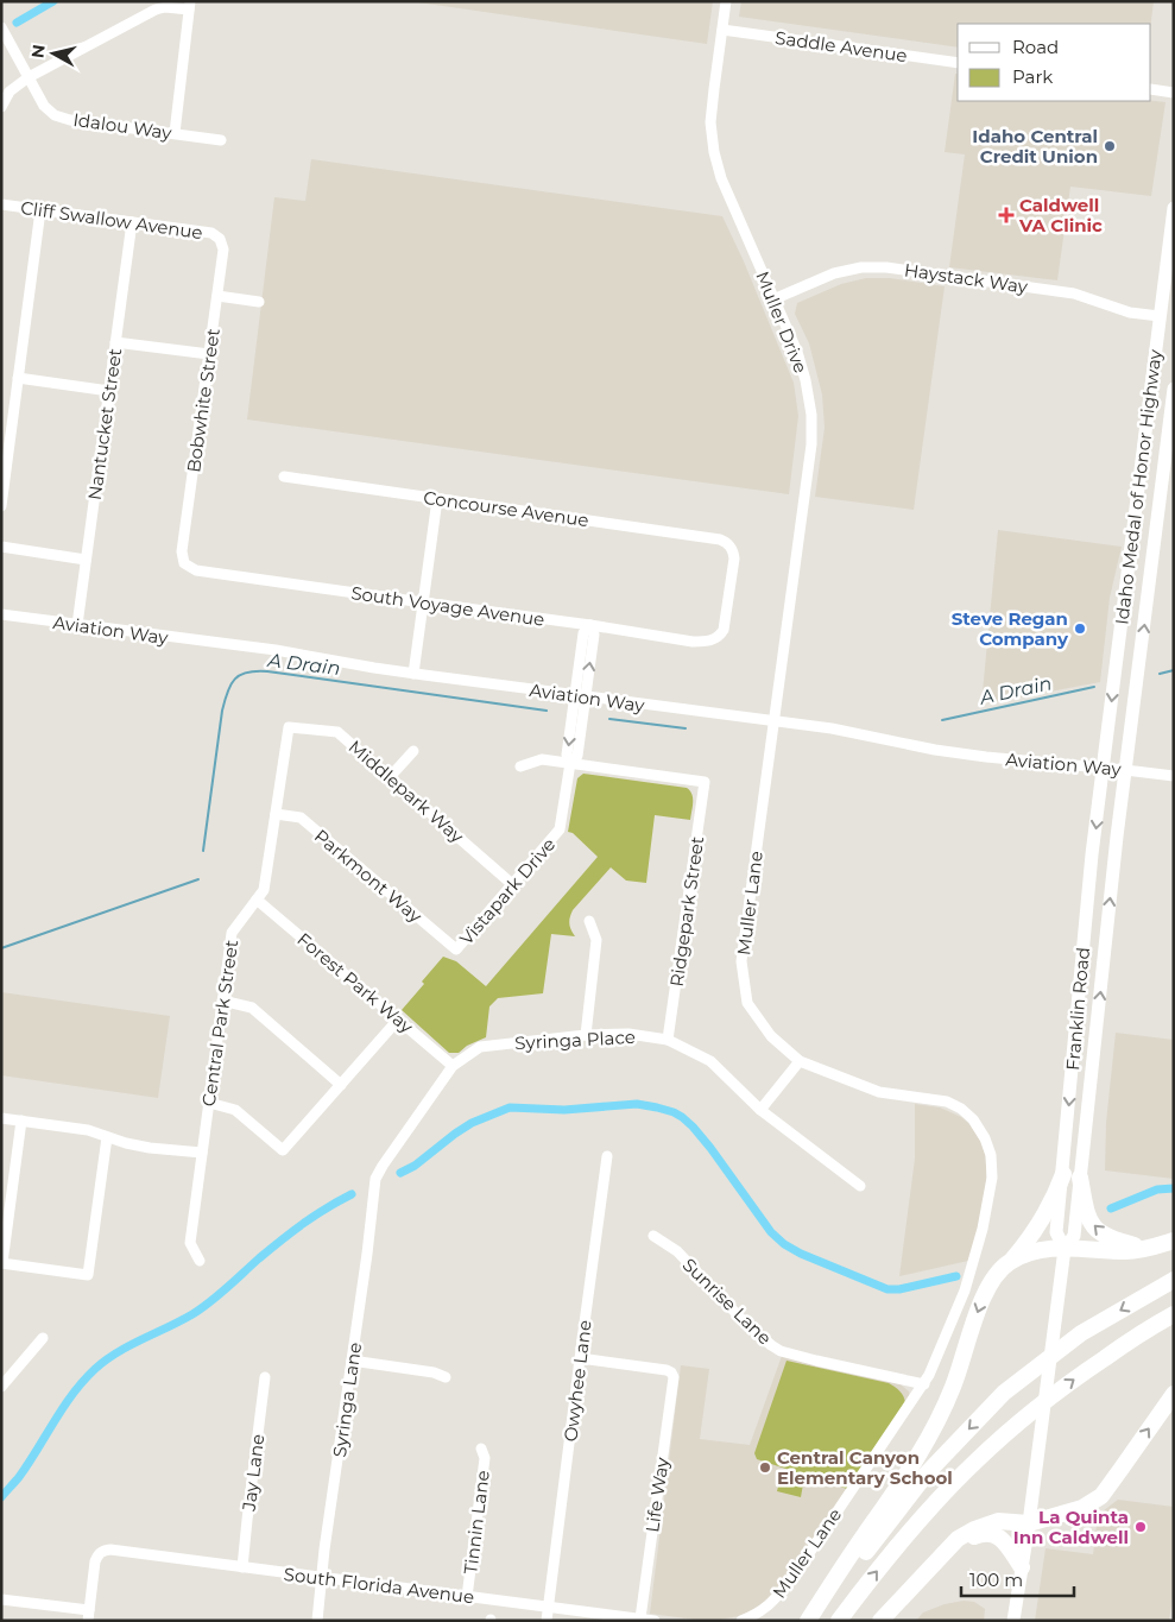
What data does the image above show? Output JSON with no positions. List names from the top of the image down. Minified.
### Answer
{"streets":{"main road":["Idaho Medal of Honor Highway","Franklin Road"],"street":["Saddle Avenue","Idalou Way","Cliff Swallow Avenue","Haystack Way","Muller Drive","Bobwhite Street","Nantucket Street","Concourse Avenue","South Voyage Avenue","Aviation Way","Middlepark Way","Parkmont Way","Vistapark Drive","Muller Lane","Ridgepark Street","Forest Park Way","Central Park Street","Syringa Place","Sunrise Lane","Owyhee Lane","Syringa Lane","Jay Lane","Life Way","Tinnin Lane","South Florida Avenue"]},"crossings":[["Saddle Avenue","Muller Drive"],["Cliff Swallow Avenue","Bobwhite Street"],["Cliff Swallow Avenue","Nantucket Street"],["Haystack Way","Muller Drive"],["Haystack Way","Idaho Medal of Honor Highway"],["Muller Drive","Aviation Way"],["Muller Drive","Muller Lane"],["Bobwhite Street","South Voyage Avenue"],["Nantucket Street","Aviation Way"],["Idaho Medal of Honor Highway","Aviation Way"],["Idaho Medal of Honor Highway","Franklin Road"],["Concourse Avenue","South Voyage Avenue"],["South Voyage Avenue","Vistapark Drive"],["Aviation Way","Vistapark Drive"],["Aviation Way","Muller Lane"],["Aviation Way","Franklin Road"],["Middlepark Way","Vistapark Drive"],["Middlepark Way","Central Park Street"],["Parkmont Way","Vistapark Drive"],["Parkmont Way","Central Park Street"],["Vistapark Drive","Ridgepark Street"],["Muller Lane","Sunrise Lane"],["Ridgepark Street","Syringa Place"],["Forest Park Way","Central Park Street"],["Forest Park Way","Syringa Place"],["Syringa Place","Syringa Lane"],["Owyhee Lane","Life Way"],["Owyhee Lane","South Florida Avenue"],["Syringa Lane","South Florida Avenue"],["Jay Lane","South Florida Avenue"],["Life Way","South Florida Avenue"],["Tinnin Lane","South Florida Avenue"]],"water":["A Drain"],"places":{"other":["Idaho Central Credit Union","Steve Regan Company","Central Canyon Elementary School","La Quinta Inn Caldwell"],"health":["Caldwell VA Clinic"]},"legend":["Road","Park"],"scale_bar":"100 m","north":"left"}
